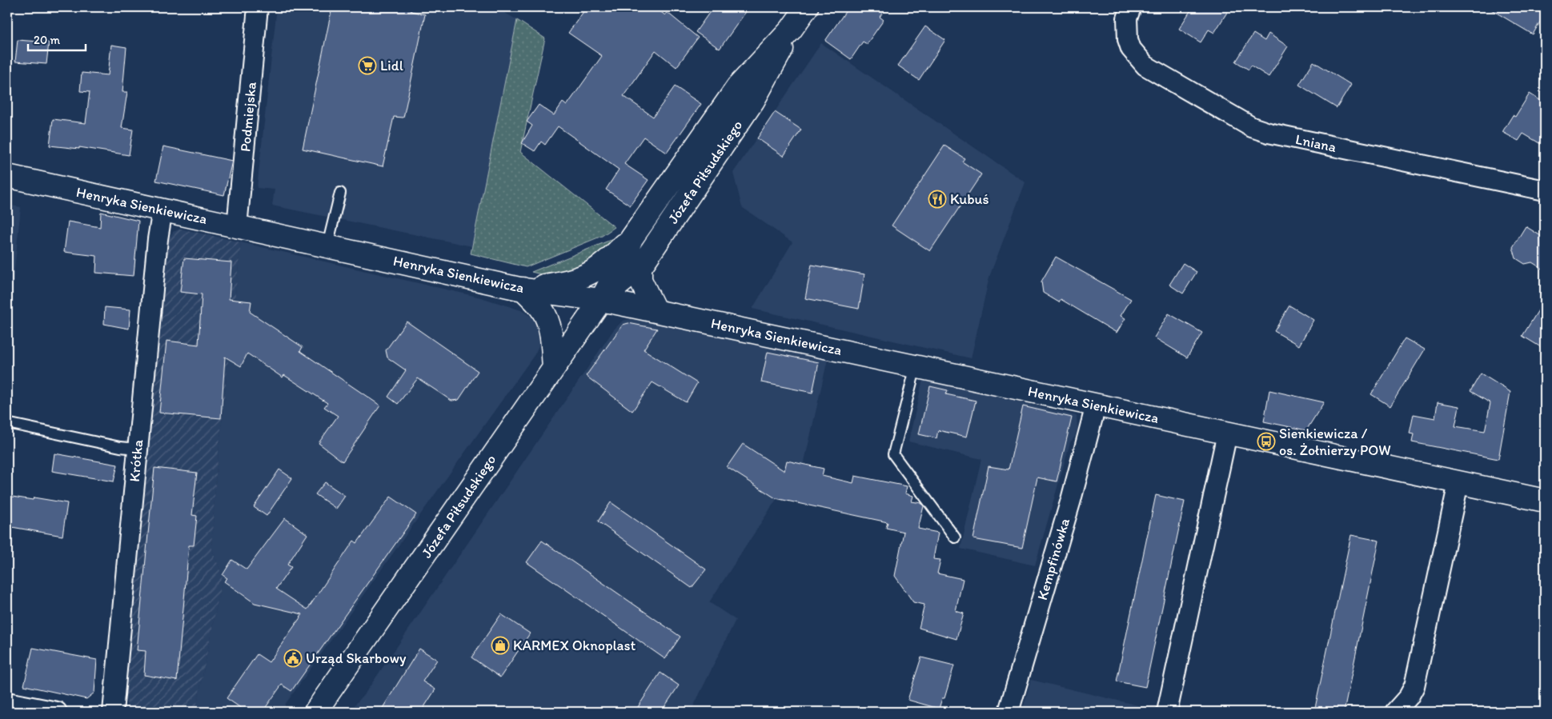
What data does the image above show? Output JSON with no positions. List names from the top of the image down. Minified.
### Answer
{"streets":{"street":["Podmiejska","Lniana","Józefa Piłsudskiego","Henryka Sienkiewicza","Krótka","Kempfinówka"]},"crossings":[["Podmiejska","Henryka Sienkiewicza"],["Józefa Piłsudskiego","Henryka Sienkiewicza"],["Henryka Sienkiewicza","Krótka"],["Henryka Sienkiewicza","Kempfinówka"]],"places":{"supermarket":["Lidl"],"restaurant":["Kubuś"],"bus stop":["Sienkiewicza / os. Żołnierzy POW"],"shop":["KARMEX Oknoplast"],"public building":["Urząd Skarbowy"]},"scale_bar":"20 m"}
